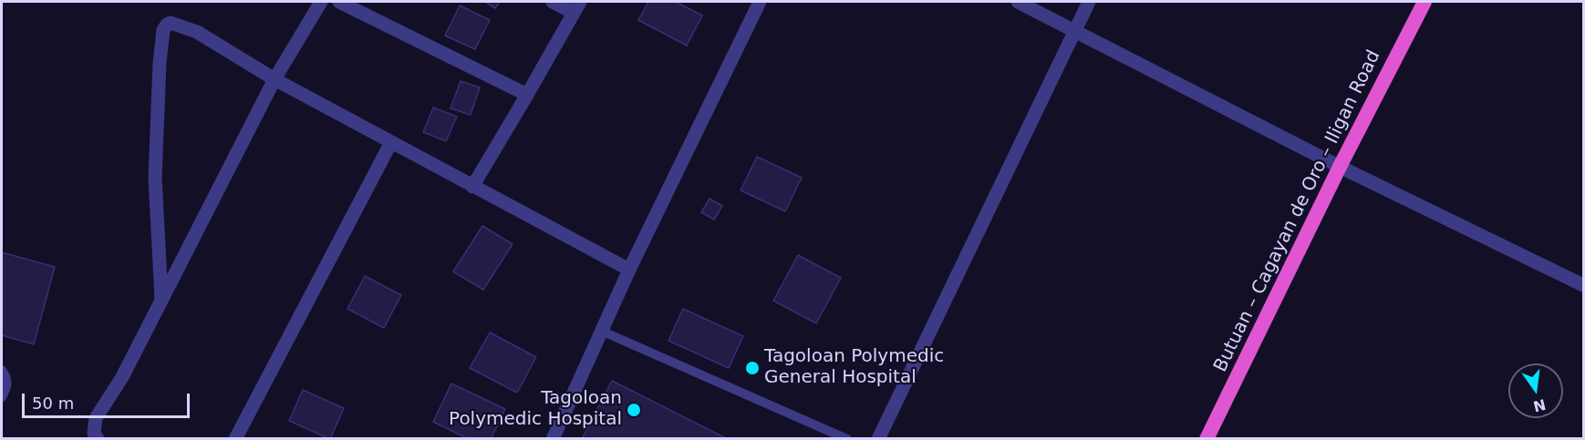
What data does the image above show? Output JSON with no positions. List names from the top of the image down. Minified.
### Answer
{"streets":{"highway":["Butuan – Cagayan de Oro – Iligan Road"]},"places":["Tagoloan Polymedic General Hospital","Tagoloan Polymedic Hospital"],"scale_bar":"50 m","north":"bottom"}
